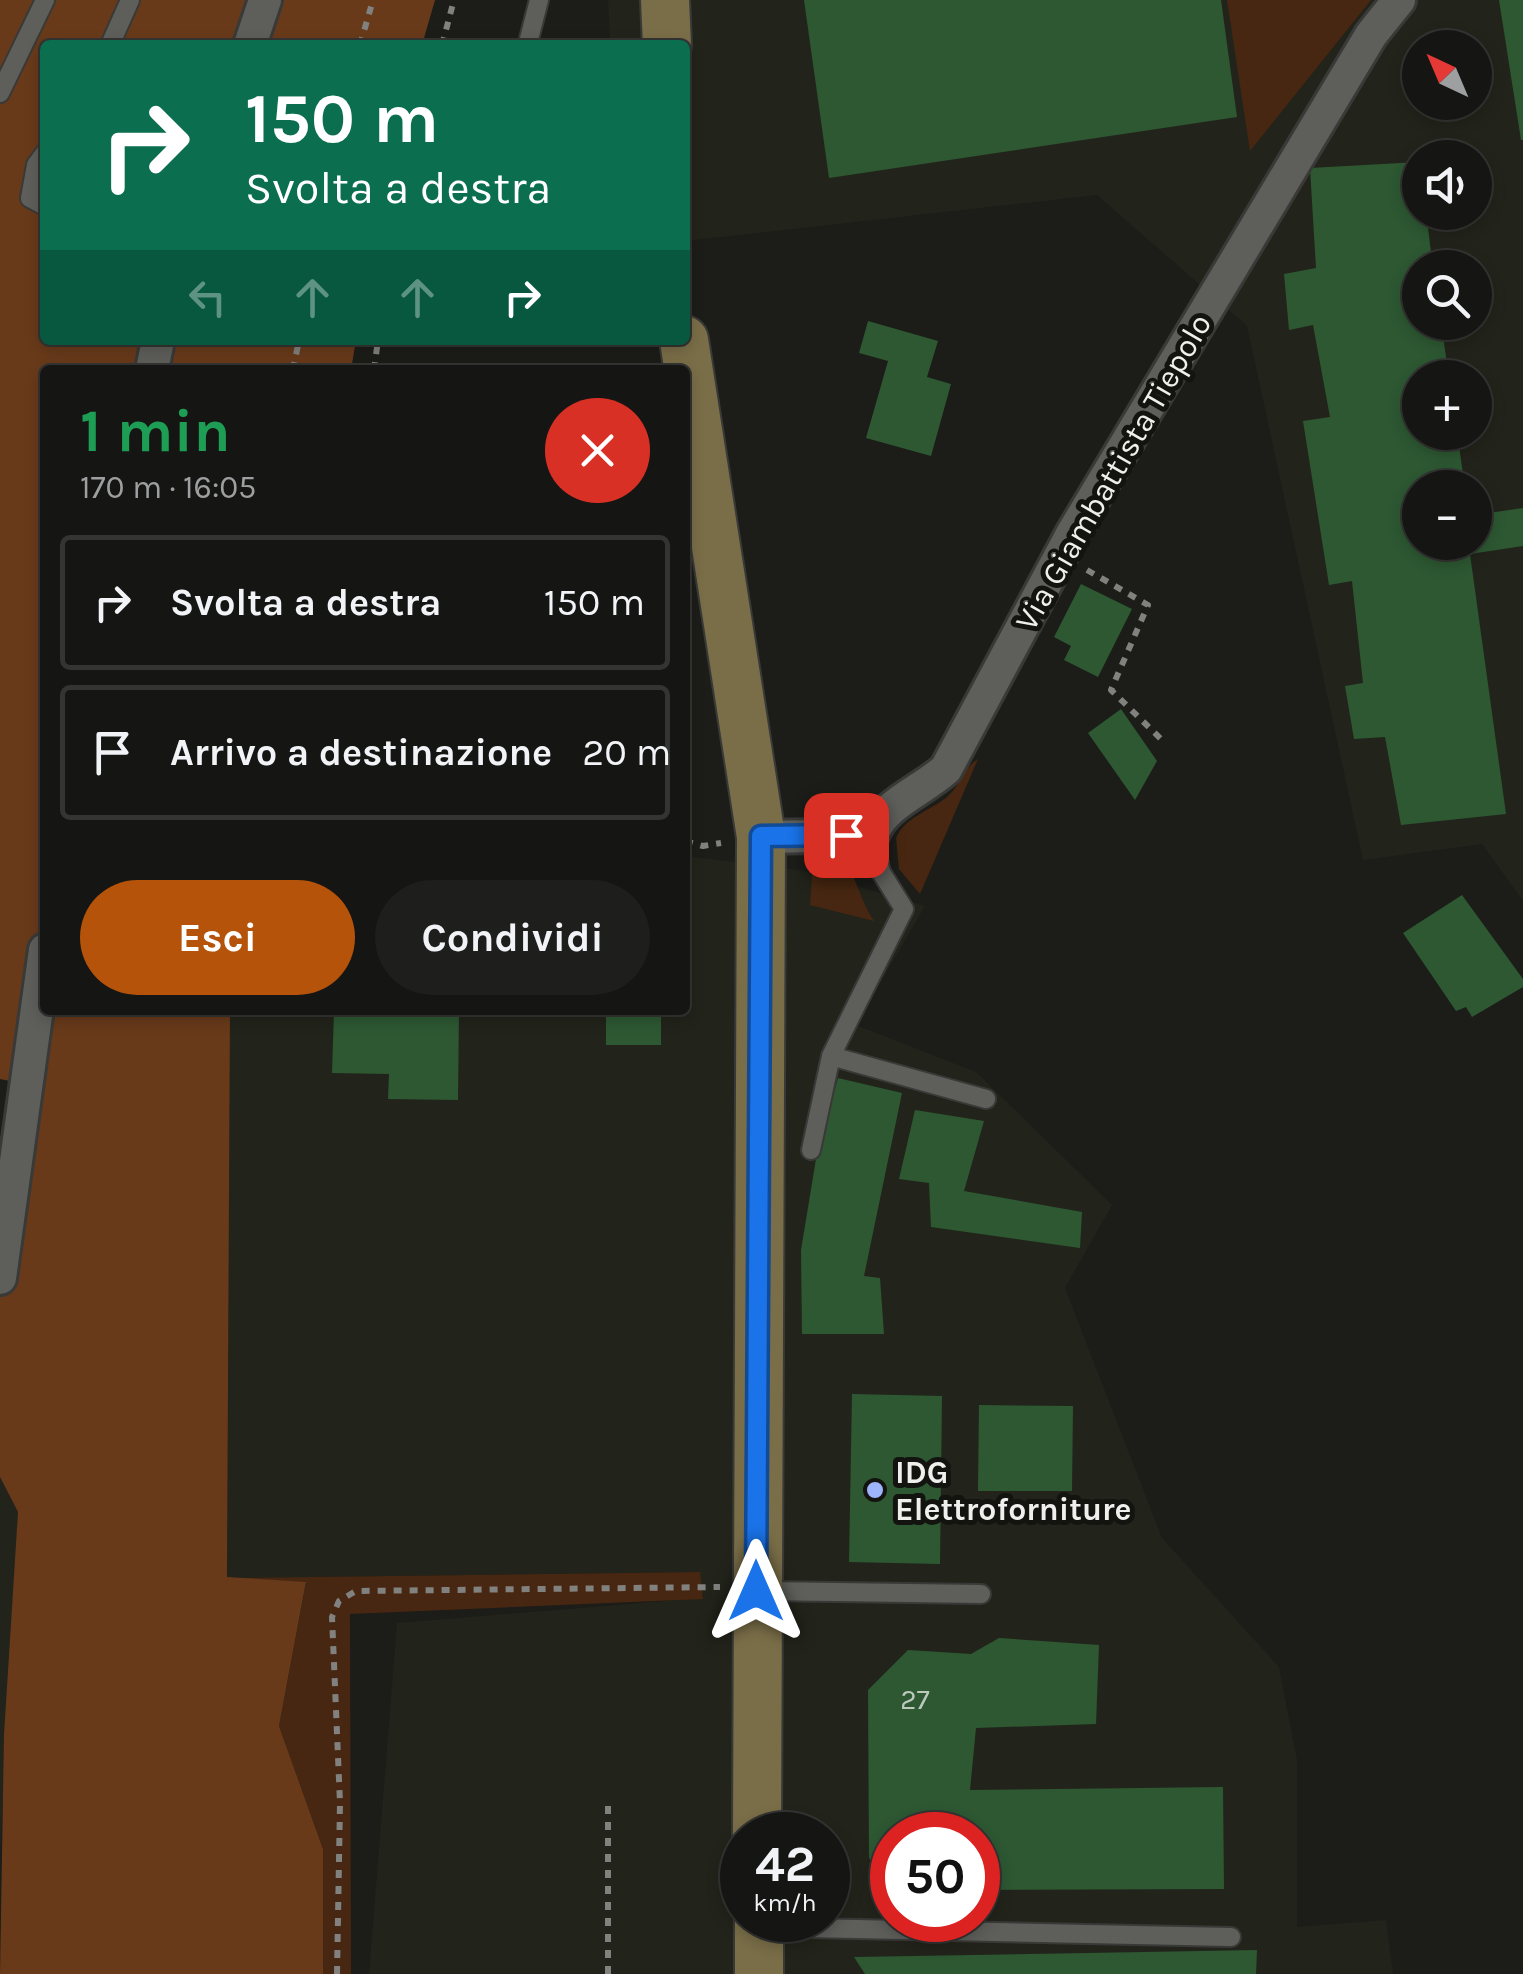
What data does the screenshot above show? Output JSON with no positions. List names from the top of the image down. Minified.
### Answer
{"streets":{"street":["Via Giambattista Tiepolo"]},"places":["IDG Elettroforniture"],"house_numbers":["27"],"north":"top left","page":{"map_buttons":["+","−"],"turn":["150 m","Svolta a destra"],"heading":["1 min","170 m · 16:05"],"list":[{"name":"Svolta a destra","value":"150 m"},{"name":"Arrivo a destinazione","value":"20 m"}],"buttons":["Esci","Condividi"],"speed":"42 km/h","limit":"50"}}
